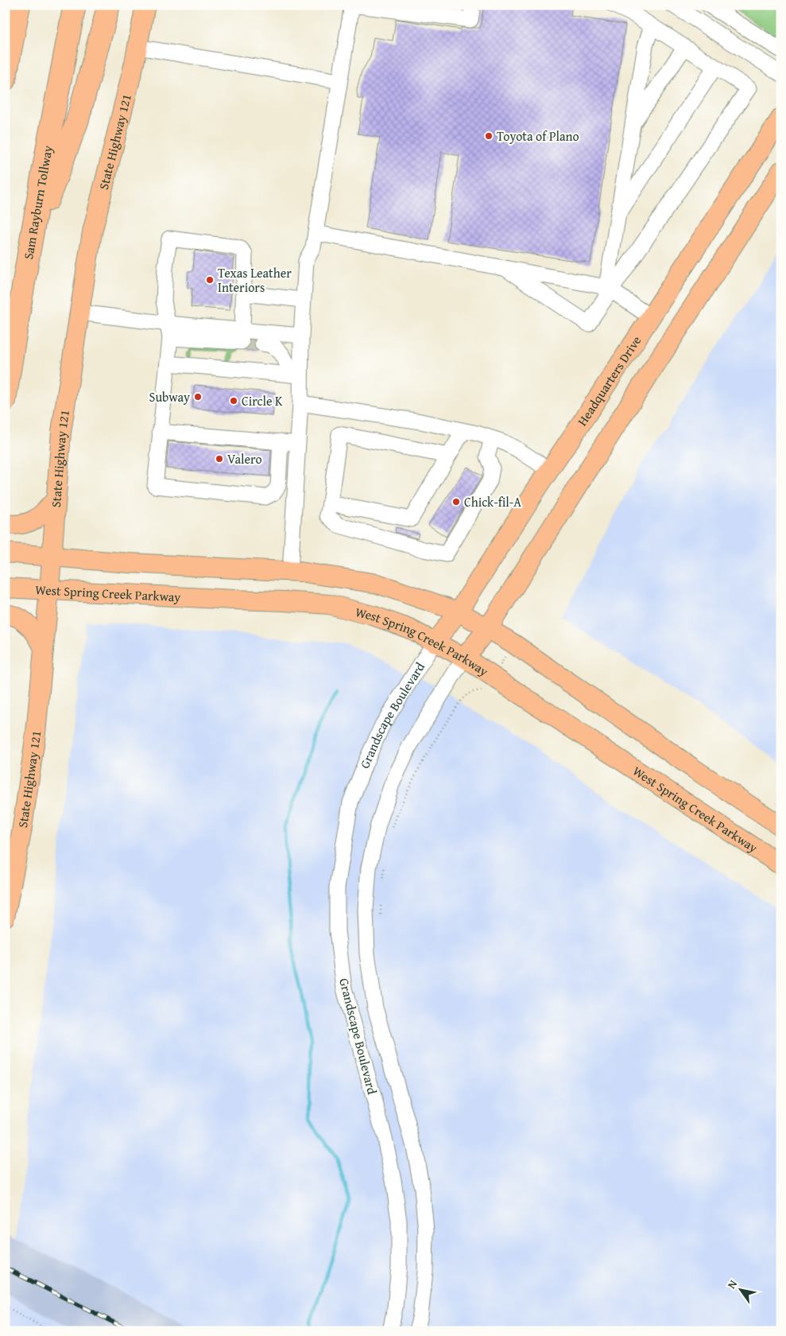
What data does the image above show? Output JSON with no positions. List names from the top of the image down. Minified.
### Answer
{"streets":{"highway":["Sam Rayburn Tollway"],"main road":["State Highway 121","Headquarters Drive","West Spring Creek Parkway"],"street":["Grandscape Boulevard"]},"crossings":[["State Highway 121","West Spring Creek Parkway"],["Headquarters Drive","West Spring Creek Parkway"],["Headquarters Drive","Grandscape Boulevard"],["West Spring Creek Parkway","Grandscape Boulevard"]],"places":["Toyota of Plano","Texas Leather Interiors","Subway","Circle K","Valero","Chick-fil-A"],"north":"top left"}
